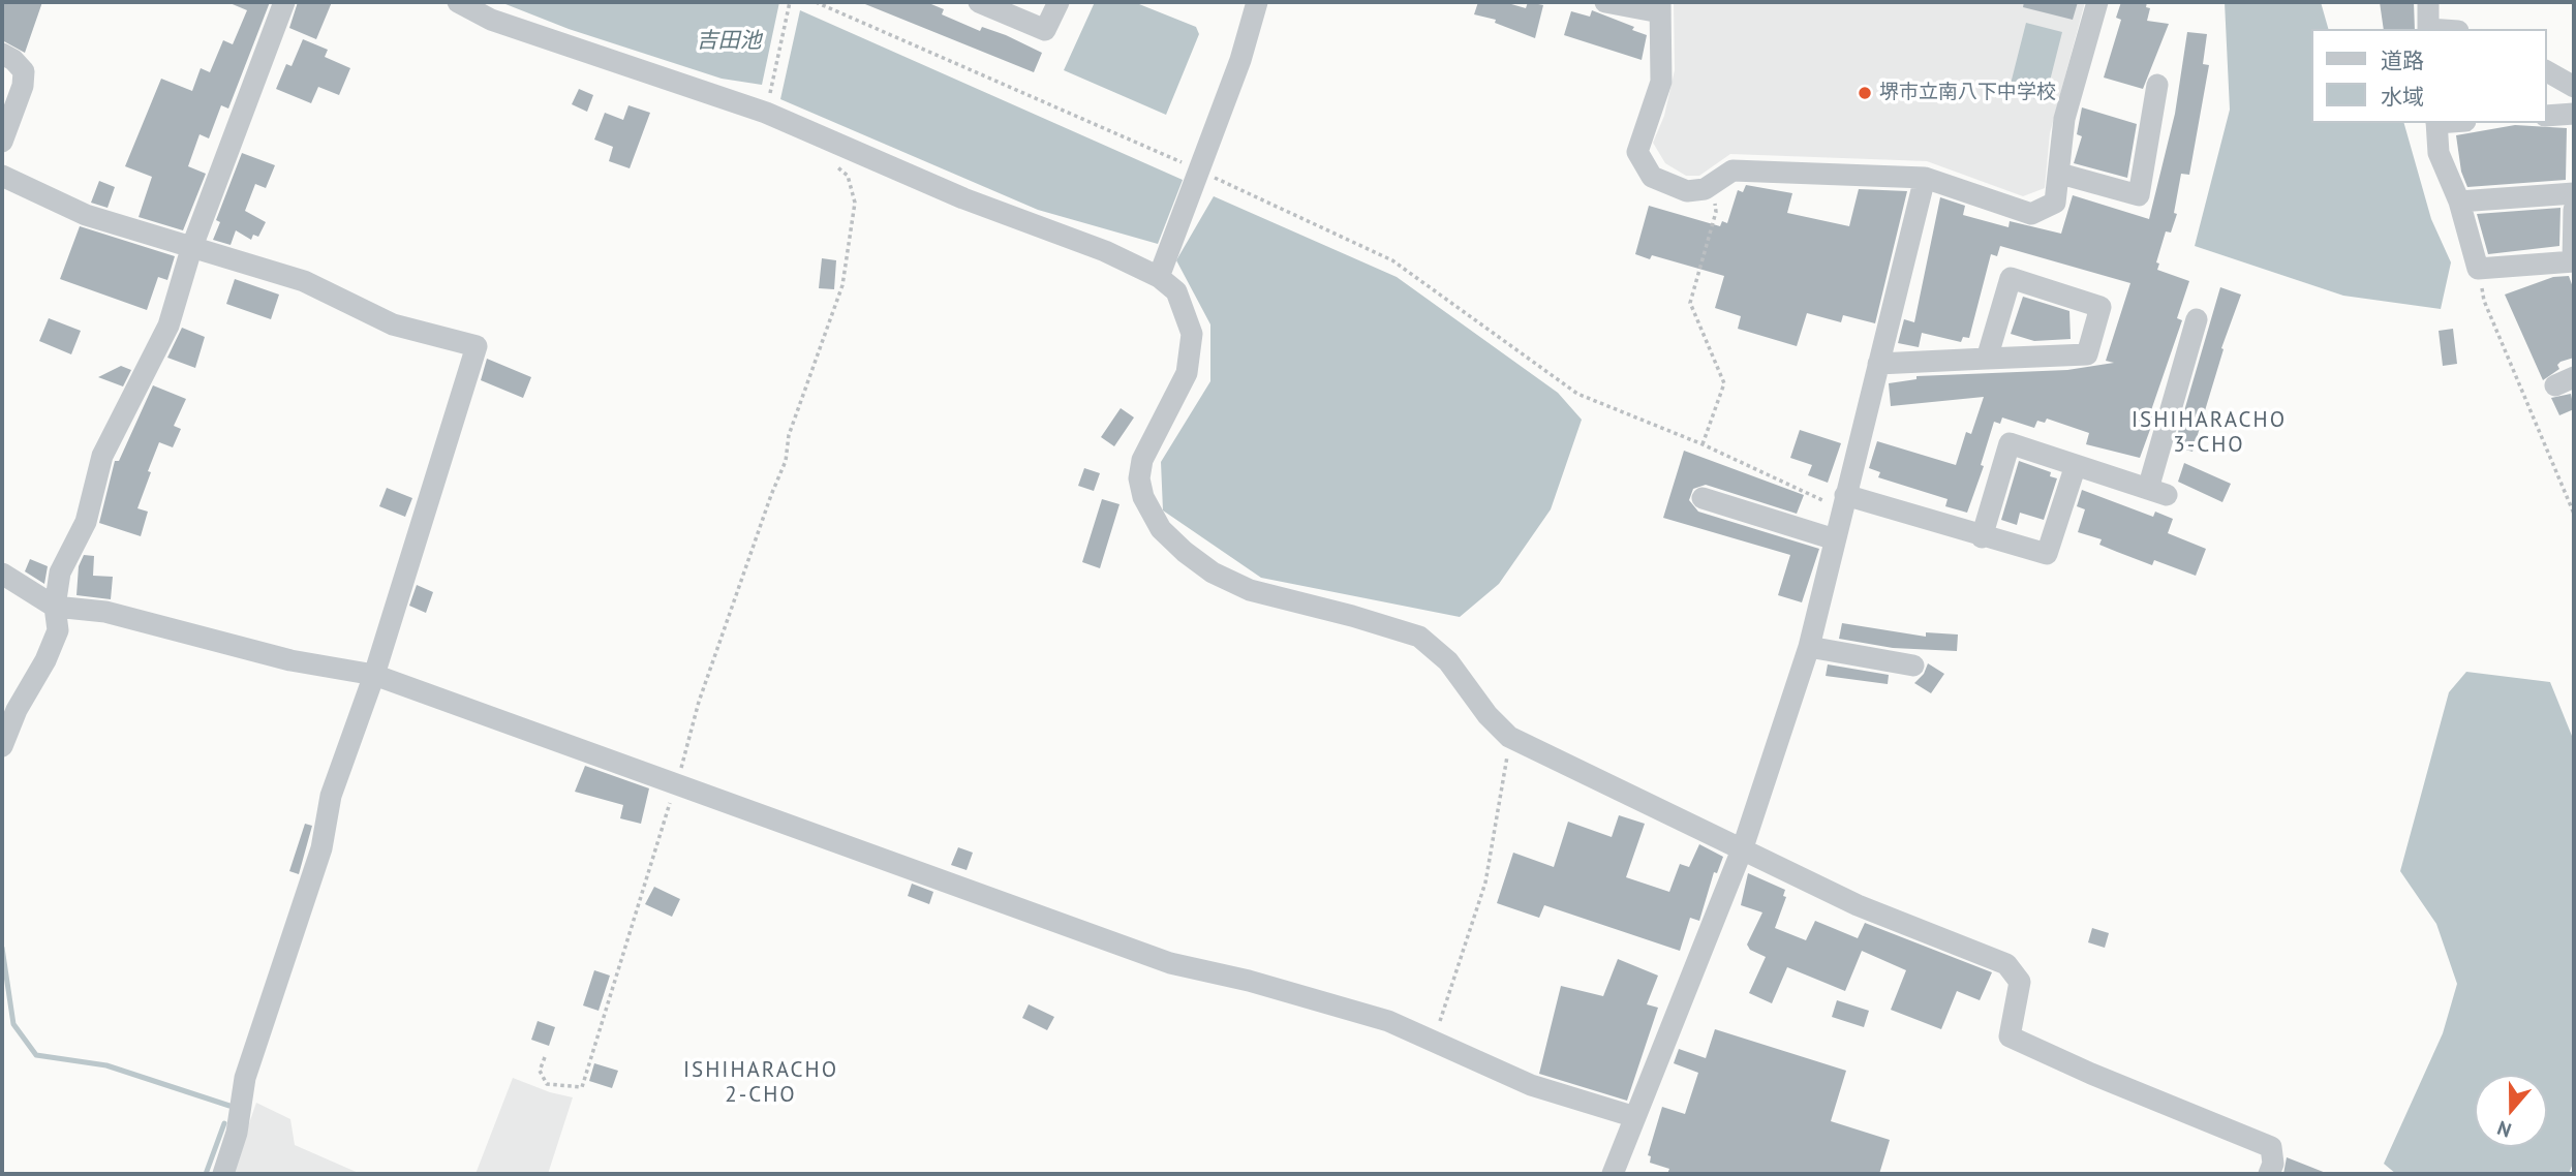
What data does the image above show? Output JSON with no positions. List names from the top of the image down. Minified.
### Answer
{"districts":["ISHIHARACHO 3-CHO","ISHIHARACHO 2-CHO"],"water":["吉田池"],"places":["堺市立南八下中学校"],"legend":["道路","水域"],"north":"bottom"}
